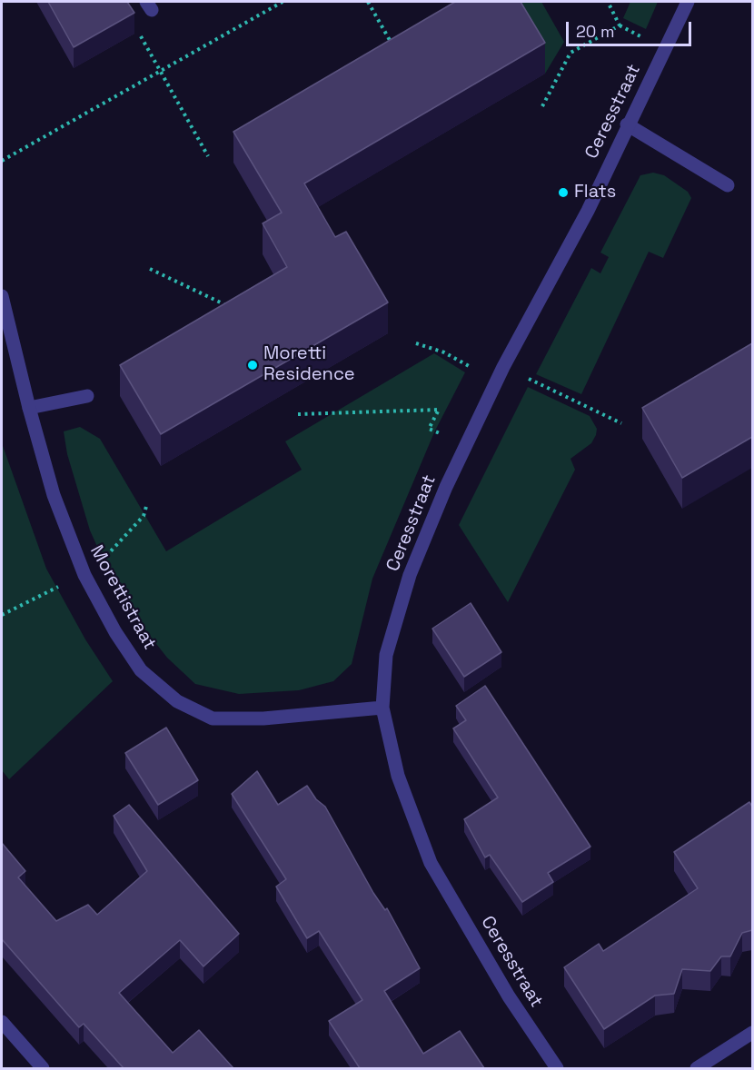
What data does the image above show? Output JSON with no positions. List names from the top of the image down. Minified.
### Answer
{"streets":{"street":["Ceresstraat","Morettistraat"]},"crossings":[["Ceresstraat","Morettistraat"]],"places":["Flats","Moretti Residence"],"scale_bar":"20 m"}
